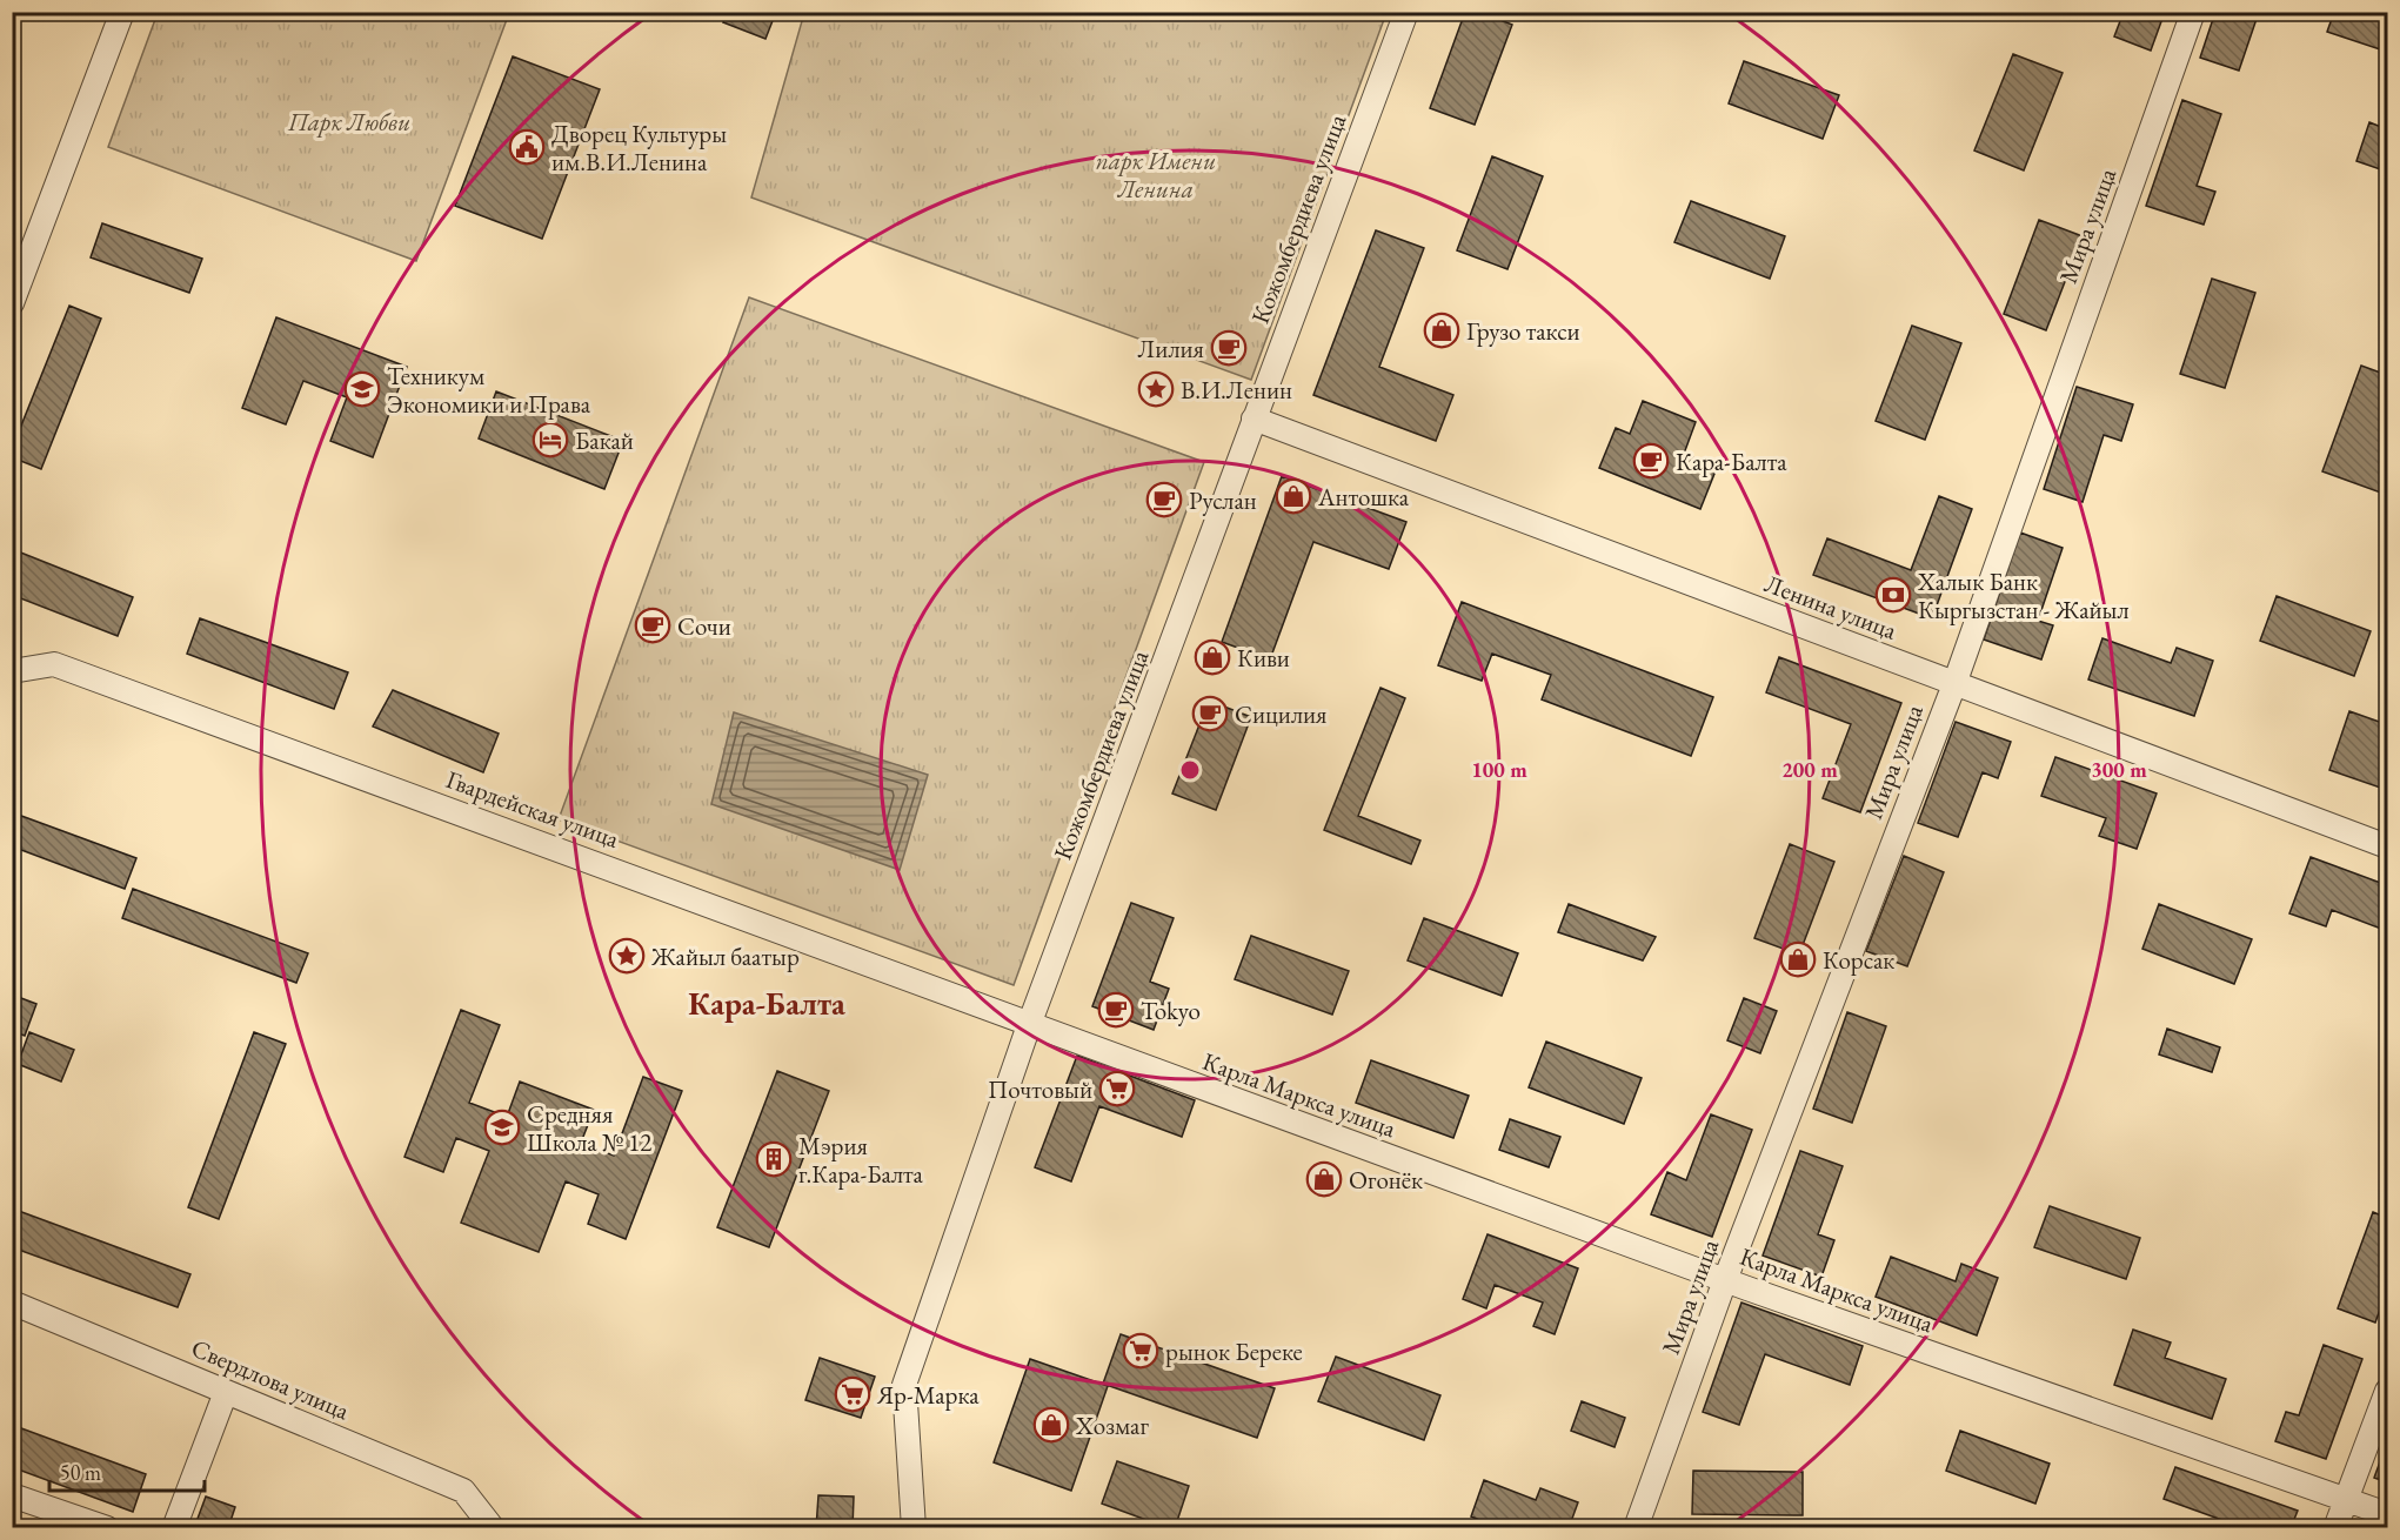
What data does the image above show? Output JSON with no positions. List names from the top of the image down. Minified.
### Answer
{"streets":{"street":["Кожомбердиева улица","Мира улица","Ленина улица","Гвардейская улица","Карла Маркса улица","Свердлова улица"]},"crossings":[["Кожомбердиева улица","Ленина улица"],["Кожомбердиева улица","Гвардейская улица"],["Кожомбердиева улица","Карла Маркса улица"],["Мира улица","Ленина улица"],["Мира улица","Карла Маркса улица"],["Гвардейская улица","Карла Маркса улица"]],"districts":["Кара-Балта"],"parks":["Парк Любви","парк Имени Ленина"],"places":{"public building":["Дворец Культуры им.В.И.Ленина"],"shop":["Грузо такси","Антошка","Киви","Корсак","Огонёк","Хозмаг"],"cafe":["Лилия","Кара-Балта","Руслан","Сочи","Сицилия","Tokyo"],"school or university":["Техникум Экономики и Права","Средняя Школа № 12"],"place":["В.И.Ленин","Жайыл баатыр"],"hotel":["Бакай"],"bank":["Халык Банк Кыргызстан - Жайыл"],"supermarket":["Почтовый","рынок Береке","Яр-Марка"],"building":["Мэрия г.Кара-Балта"]},"scale_bar":"50 m","rings":["100 m","200 m","300 m"]}
